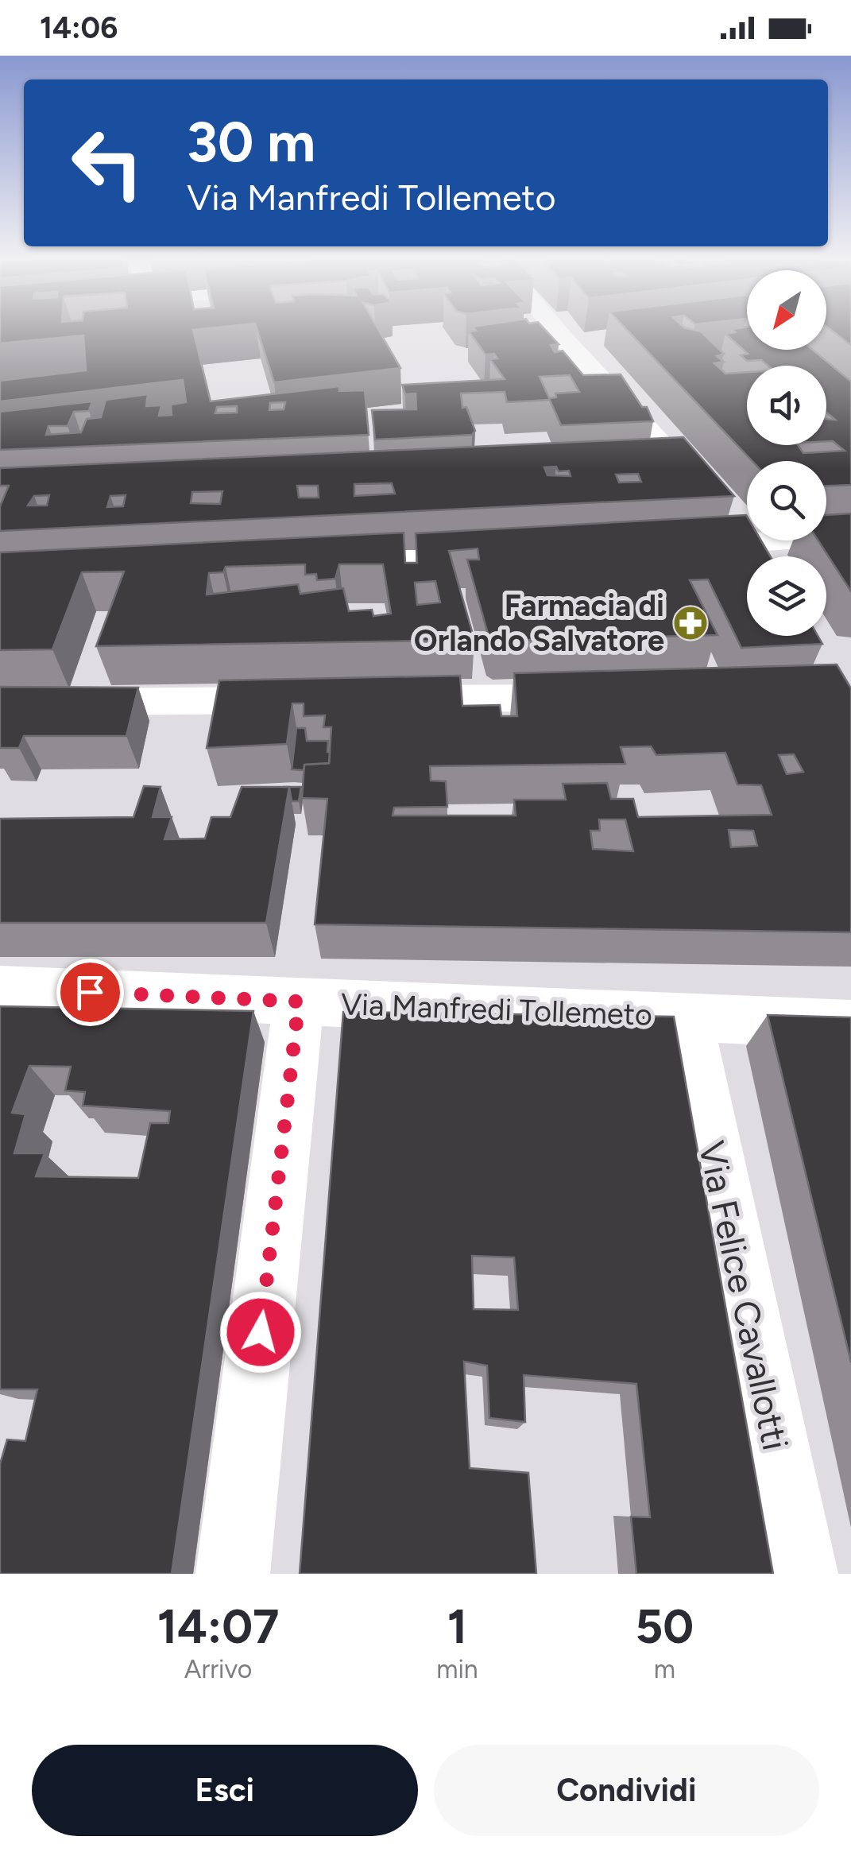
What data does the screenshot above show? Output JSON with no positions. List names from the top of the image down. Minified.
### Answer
{"streets":{"street":["Via Manfredi Tollemeto","Via Felice Cavallotti"]},"crossings":[["Via Manfredi Tollemeto","Via Felice Cavallotti"]],"places":{"pharmacy":["Farmacia di Orlando Salvatore"]},"north":"bottom left","page":{"status":"14:06","turn":["30 m","Via Manfredi Tollemeto"],"eta":["14:07","Arrivo","1","min","50","m"],"buttons":["Esci","Condividi"]}}
